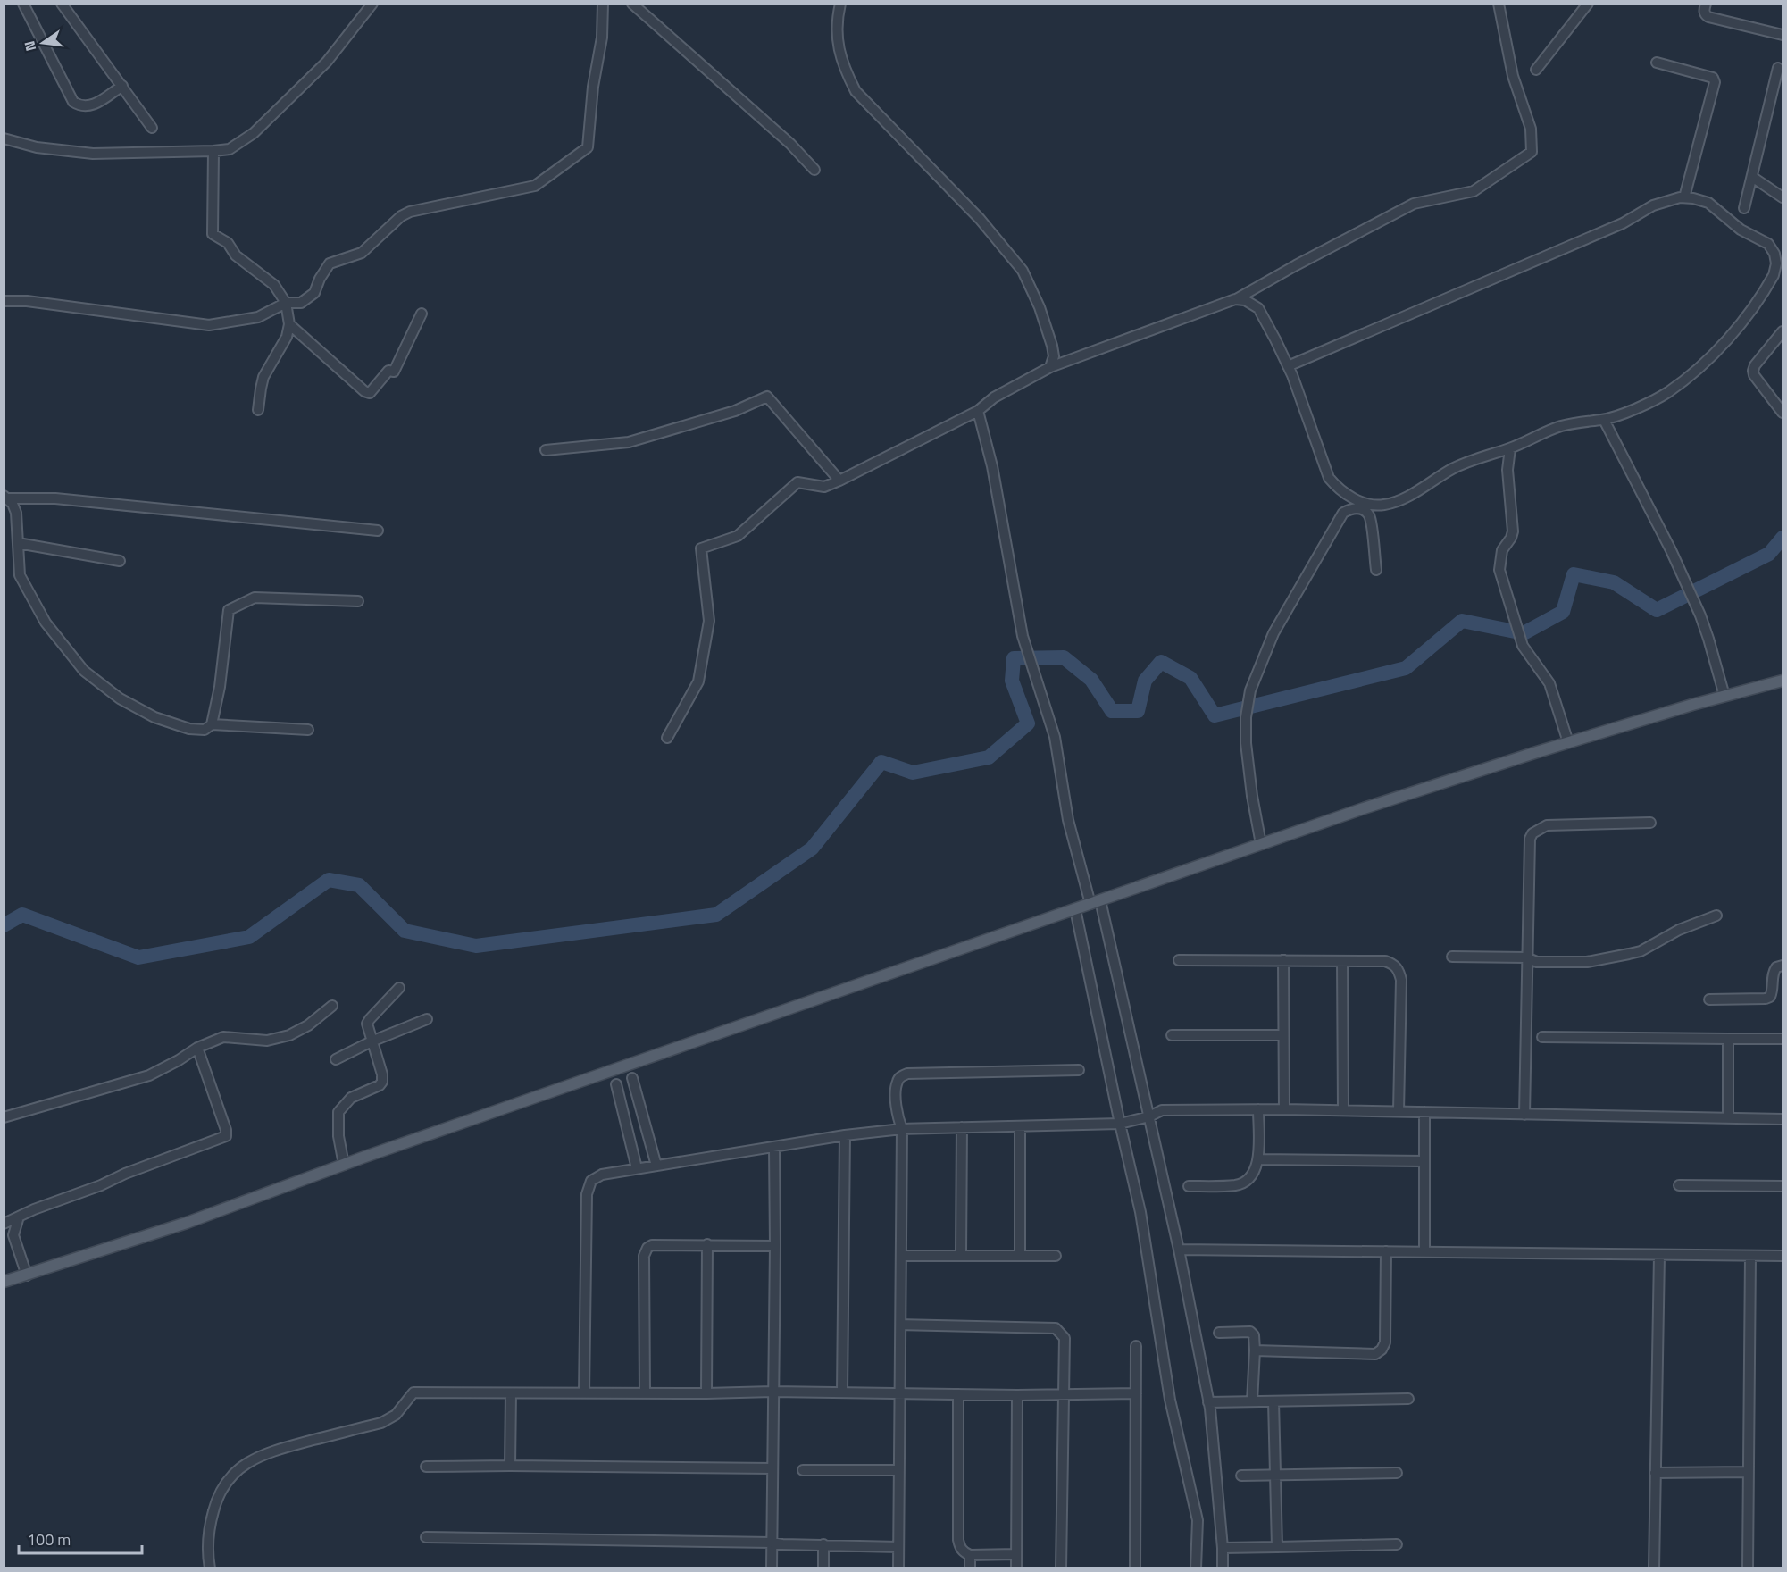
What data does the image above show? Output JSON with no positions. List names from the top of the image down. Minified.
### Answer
{"scale_bar":"100 m","north":"left"}
